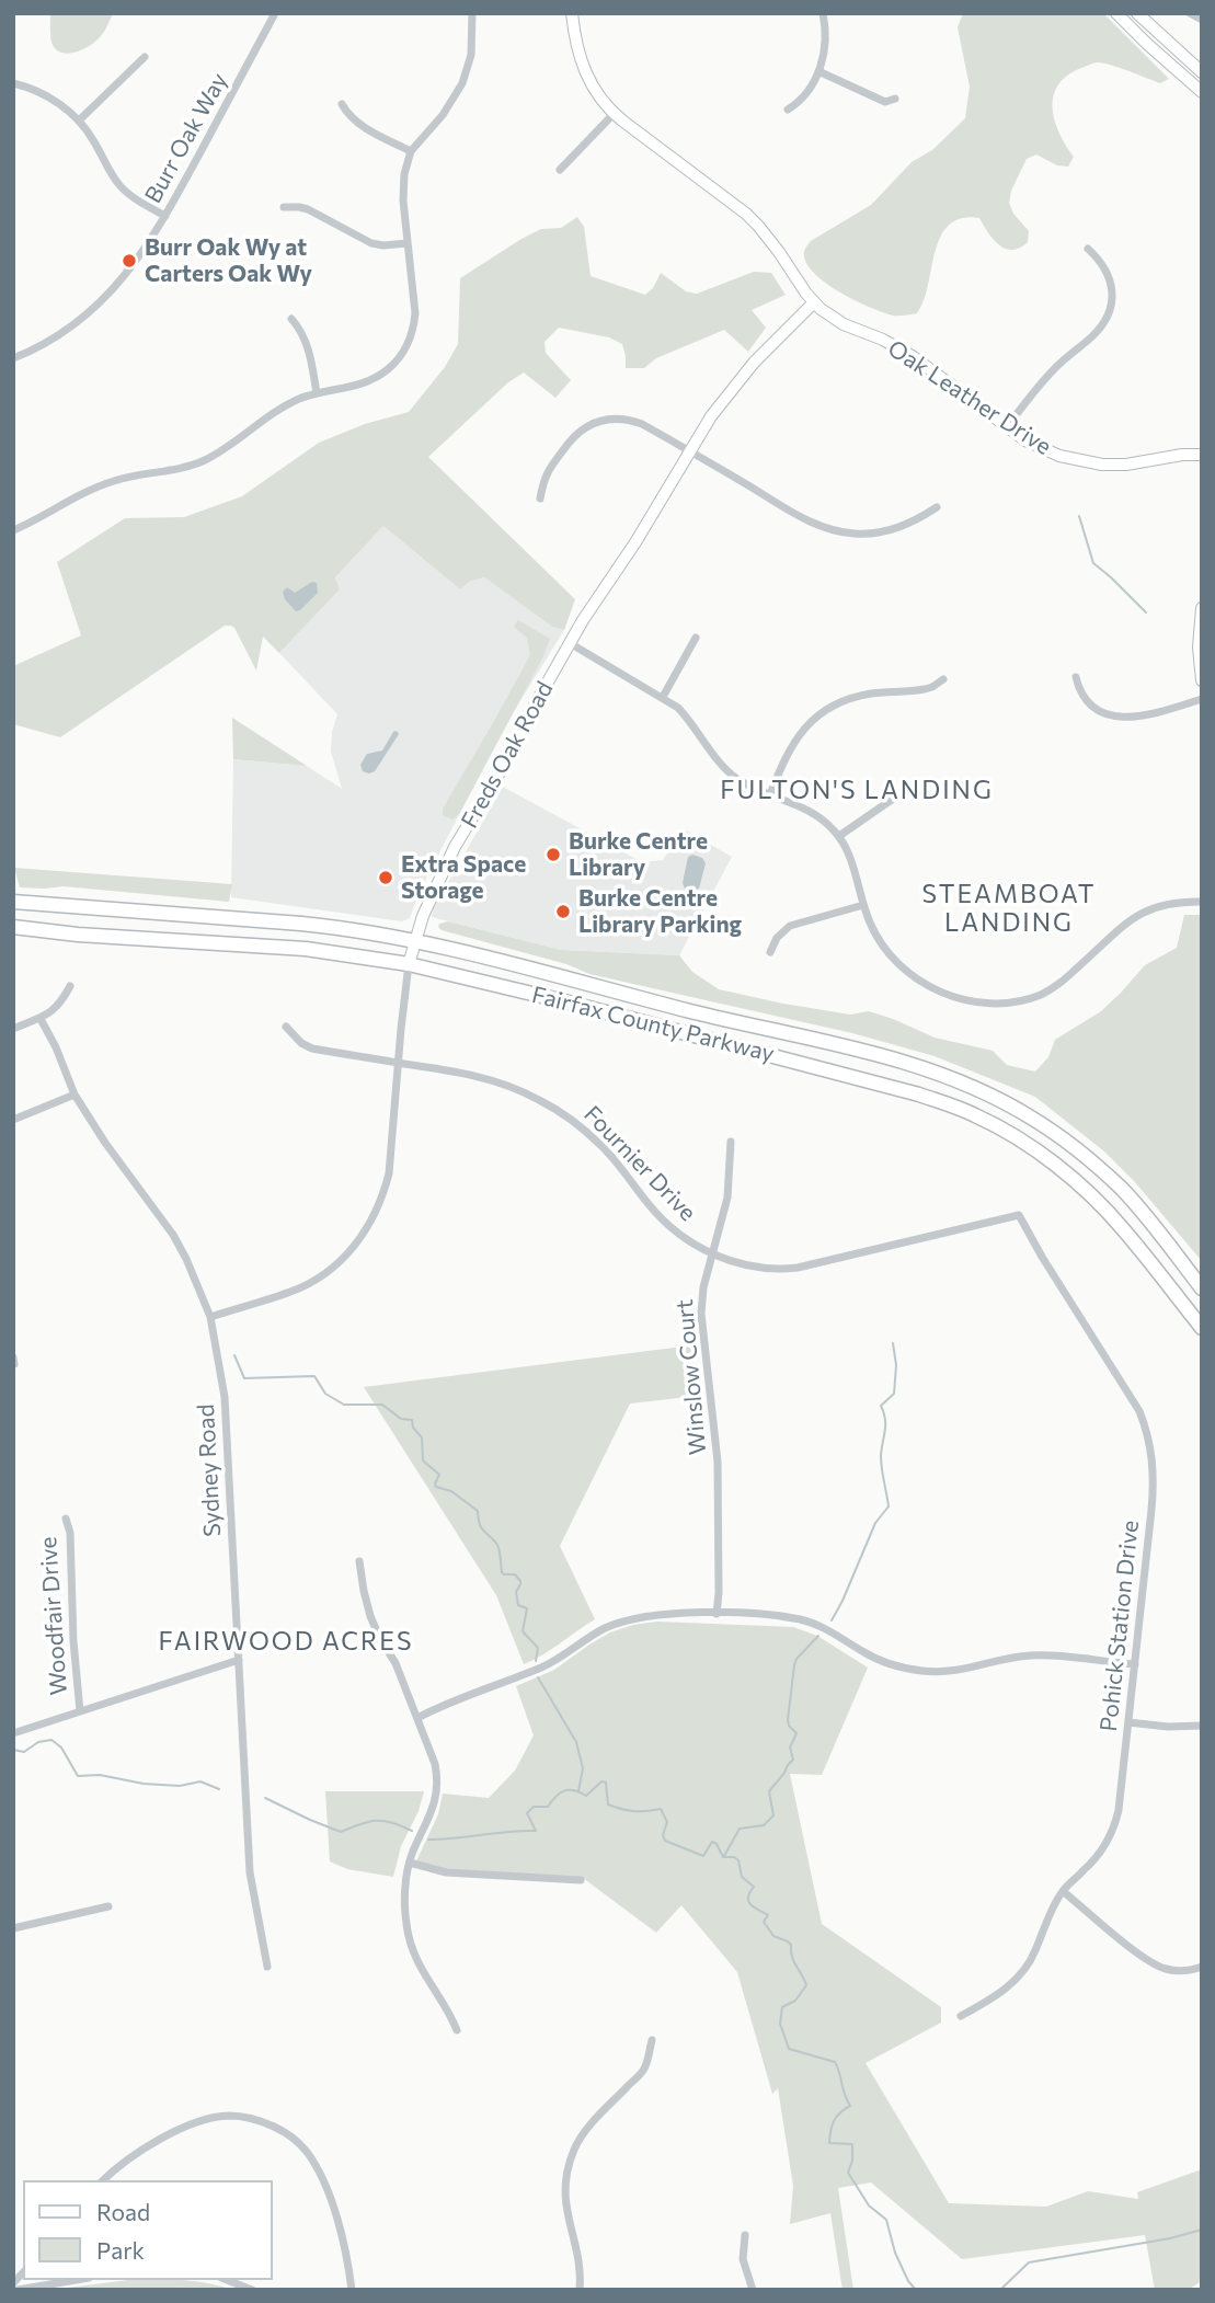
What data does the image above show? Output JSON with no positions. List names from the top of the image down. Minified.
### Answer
{"streets":{"highway":["Fairfax County Parkway"],"street":["Burr Oak Way","Oak Leather Drive","Freds Oak Road","Fournier Drive","Winslow Court","Sydney Road","Woodfair Drive","Pohick Station Drive"]},"crossings":[["Oak Leather Drive","Freds Oak Road"],["Freds Oak Road","Fairfax County Parkway"],["Freds Oak Road","Fournier Drive"],["Freds Oak Road","Sydney Road"],["Fournier Drive","Winslow Court"],["Fournier Drive","Pohick Station Drive"]],"districts":["FULTON'S LANDING","STEAMBOAT LANDING","FAIRWOOD ACRES"],"places":["Burr Oak Wy at Carters Oak Wy","Burke Centre Library","Extra Space Storage","Burke Centre Library Parking"],"legend":["Road","Park"]}
